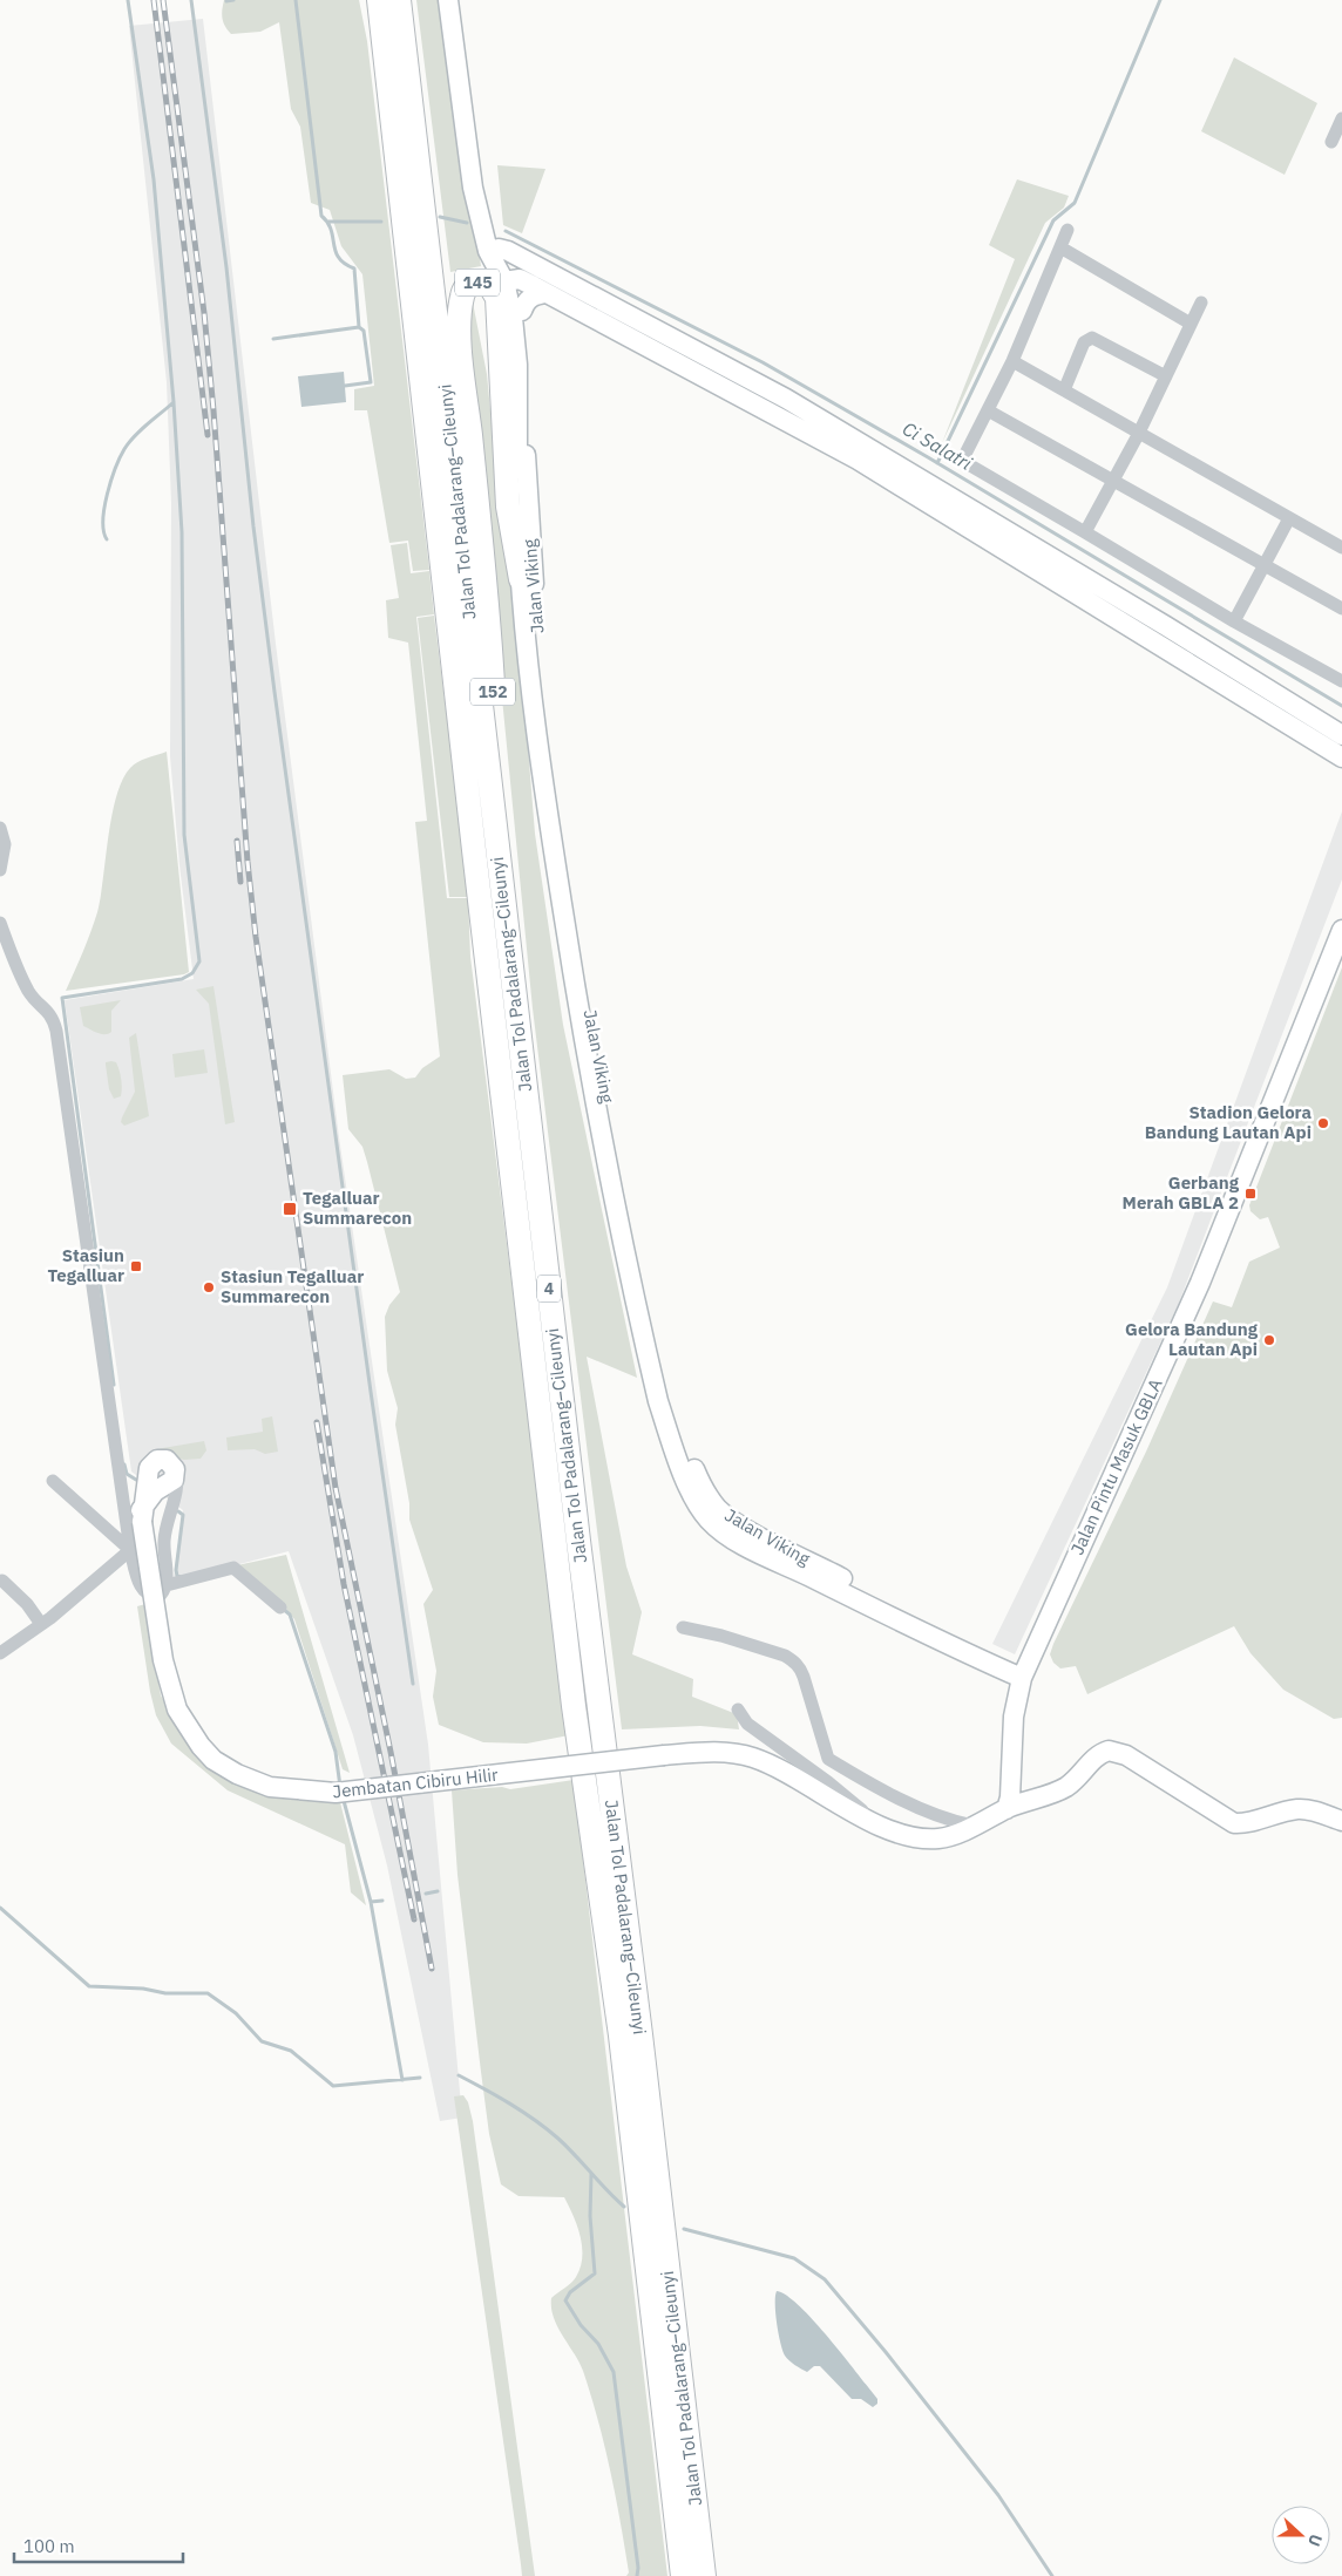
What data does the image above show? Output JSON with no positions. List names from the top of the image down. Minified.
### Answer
{"streets":{"highway":["145","Jalan Tol Padalarang–Cileunyi","152","4"],"street":["Jalan Viking","Jalan Pintu Masuk GBLA","Jembatan Cibiru Hilir"]},"crossings":[["145","Jalan Viking"],["145","152"],["Jalan Tol Padalarang–Cileunyi","152"],["Jalan Viking","Jalan Pintu Masuk GBLA"],["Jalan Pintu Masuk GBLA","Jembatan Cibiru Hilir"]],"water":["Ci Salatri"],"places":{"other":["Stadion Gelora Bandung Lautan Api","Stasiun Tegalluar Summarecon","Gelora Bandung Lautan Api"],"transit":["Gerbang Merah GBLA 2","Tegalluar Summarecon","Stasiun Tegalluar"]},"scale_bar":"100 m","north":"right"}
